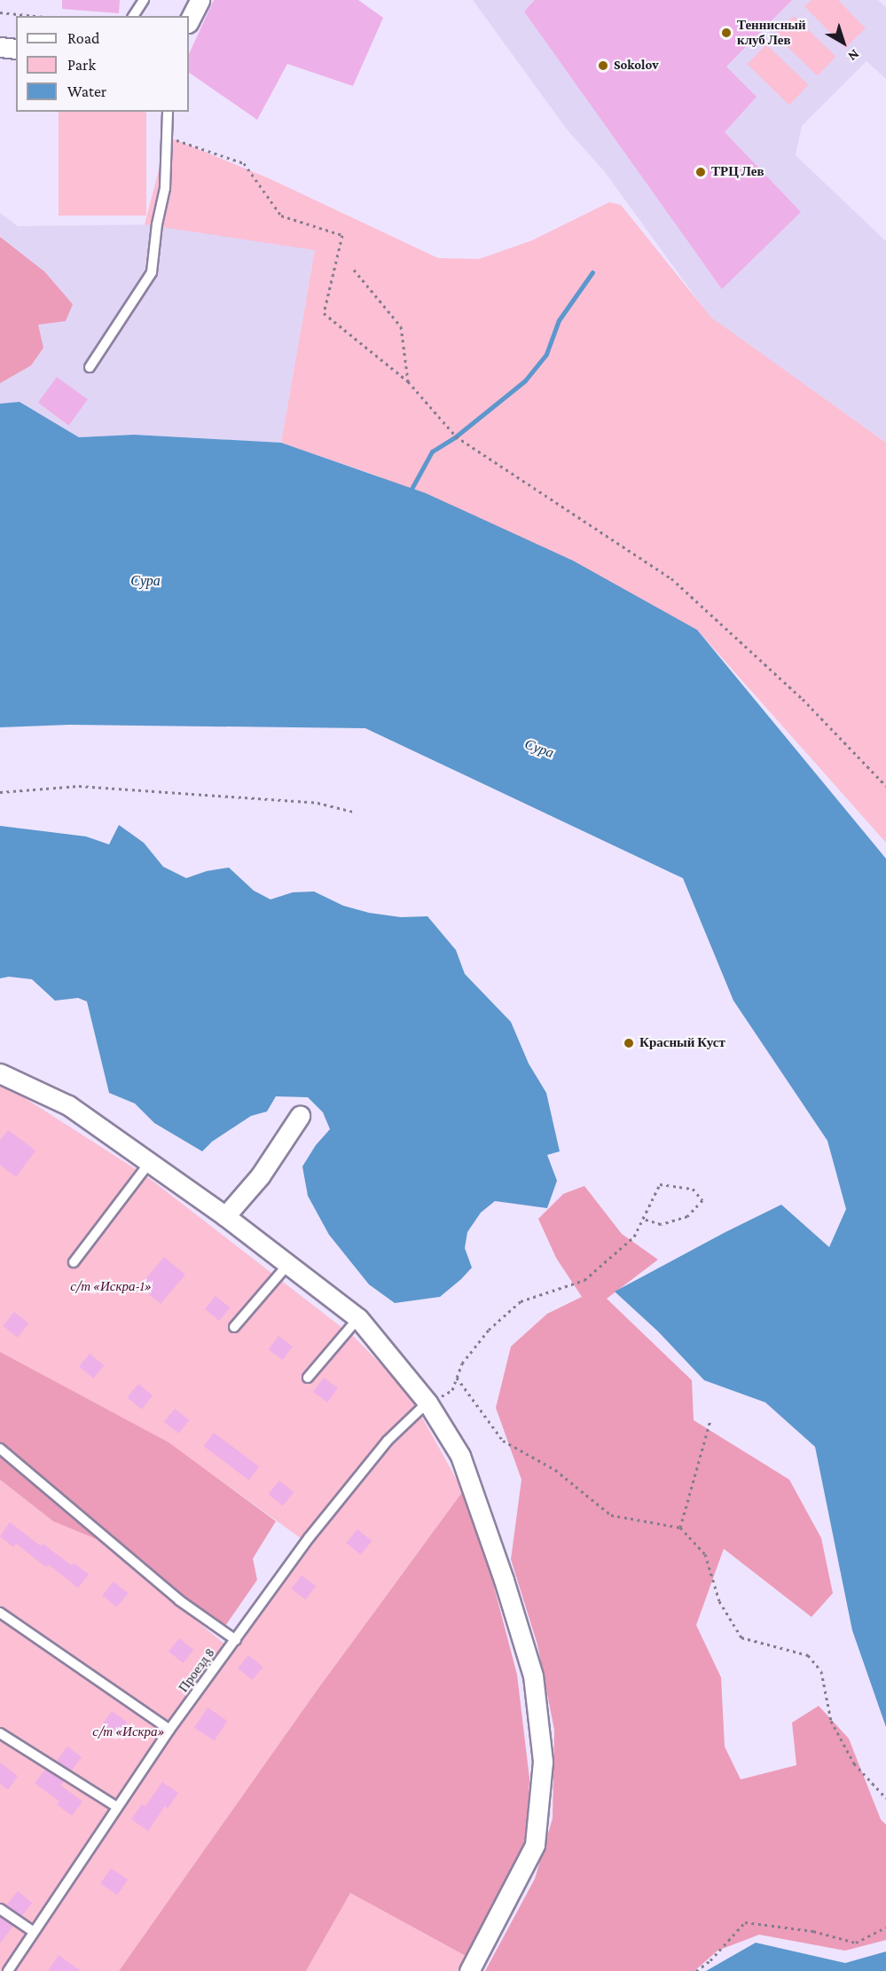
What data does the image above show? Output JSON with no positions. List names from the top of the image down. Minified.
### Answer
{"streets":{"lane":["Проезд 8"]},"water":["Сура"],"parks":["с/т «Искра-1»","с/т «Искра»"],"places":["Теннисный клуб Лев","Sokolov","ТРЦ Лев","Красный Куст"],"legend":["Road","Park","Water"],"north":"bottom right"}
